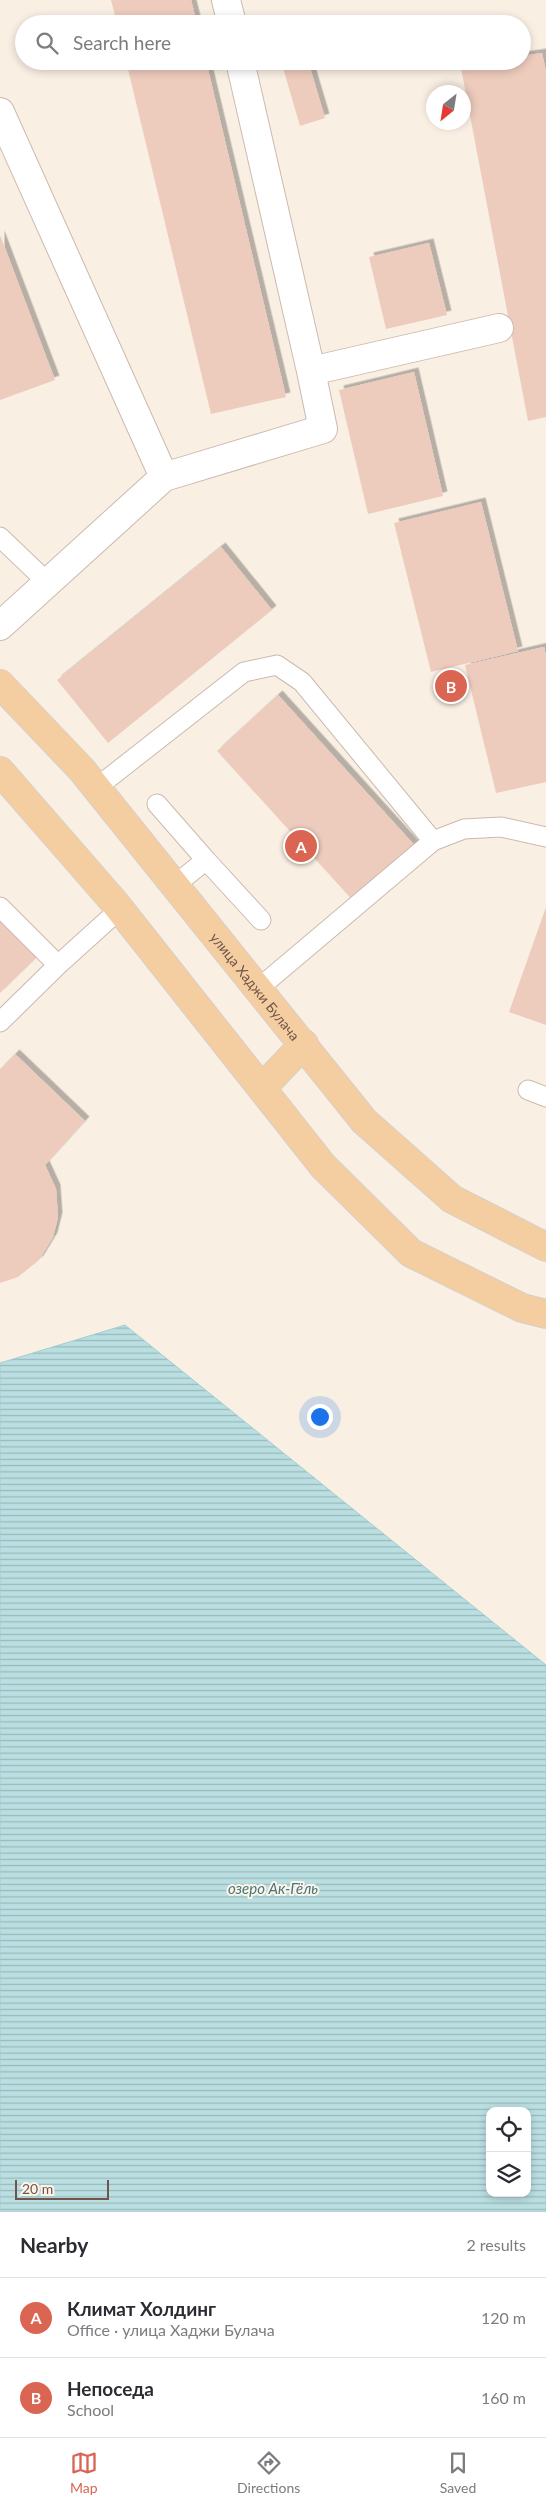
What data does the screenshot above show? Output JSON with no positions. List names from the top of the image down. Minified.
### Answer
{"streets":{"main road":["улица Хаджи Булача"]},"water":["озеро Ак-Гёль"],"scale_bar":"20 m","north":"bottom left","page":{"search":"Search here","pins":["B","A"],"scale":"20 m","heading":["Nearby","2 results"],"list":[{"mark":"A","name":"Климат Холдинг","note":"Office · улица Хаджи Булача","value":"120 m"},{"mark":"B","name":"Непоседа","note":"School","value":"160 m"}],"nav":["Map","Directions","Saved"]}}
